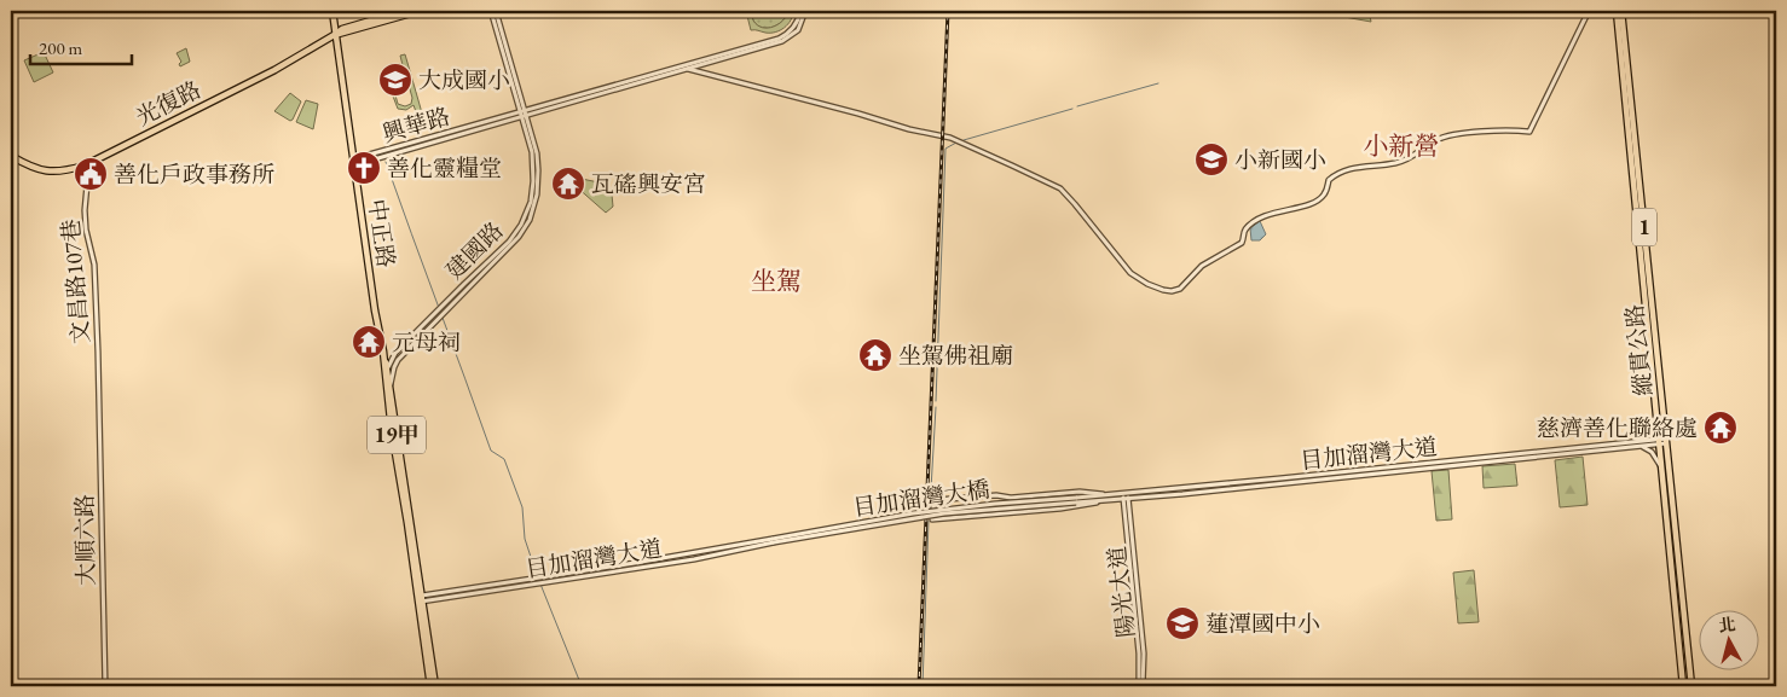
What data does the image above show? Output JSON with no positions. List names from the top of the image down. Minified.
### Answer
{"streets":{"main road":["光復路","1","中正路","縱貫公路","19甲"],"street":["興華路","建國路","文昌路107巷","目加溜灣大道","目加溜灣大橋","大順六路","陽光大道"]},"crossings":[["光復路","中正路"],["光復路","文昌路107巷"],["興華路","中正路"],["興華路","建國路"],["中正路","建國路"],["中正路","19甲"],["中正路","目加溜灣大道"],["文昌路107巷","大順六路"],["縱貫公路","目加溜灣大道"],["19甲","目加溜灣大道"],["目加溜灣大道","目加溜灣大橋"],["目加溜灣大道","陽光大道"]],"districts":["小新營","坐駕"],"places":{"school or university":["大成國小","小新國小","蓮潭國中小"],"church":["善化靈糧堂"],"public building":["善化戶政事務所"],"temple":["瓦磘興安宮","元母祠","坐駕佛祖廟","慈濟善化聯絡處"]},"scale_bar":"200 m","north":"top"}
